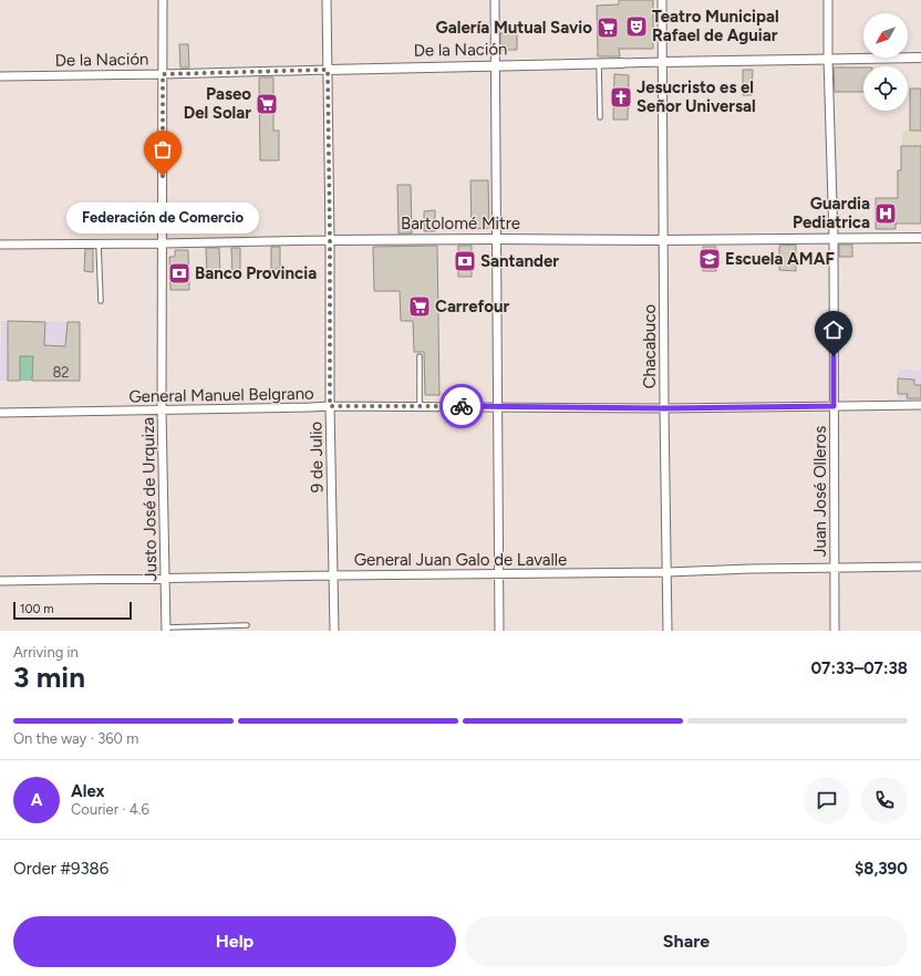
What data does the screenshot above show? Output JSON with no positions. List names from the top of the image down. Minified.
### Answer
{"streets":{"street":["De la Nación","Bartolomé Mitre","Chacabuco","General Manuel Belgrano","9 de Julio","Juan José Olleros","Justo José de Urquiza","General Juan Galo de Lavalle"]},"crossings":[["De la Nación","Chacabuco"],["De la Nación","9 de Julio"],["De la Nación","Juan José Olleros"],["De la Nación","Justo José de Urquiza"],["Bartolomé Mitre","Chacabuco"],["Bartolomé Mitre","9 de Julio"],["Bartolomé Mitre","Juan José Olleros"],["Bartolomé Mitre","Justo José de Urquiza"],["Chacabuco","General Manuel Belgrano"],["Chacabuco","General Juan Galo de Lavalle"],["General Manuel Belgrano","9 de Julio"],["General Manuel Belgrano","Juan José Olleros"],["General Manuel Belgrano","Justo José de Urquiza"],["9 de Julio","General Juan Galo de Lavalle"],["Juan José Olleros","General Juan Galo de Lavalle"],["Justo José de Urquiza","General Juan Galo de Lavalle"]],"places":{"theatre":["Teatro Municipal Rafael de Aguiar"],"supermarket":["Galería Mutual Savio","Paseo Del Solar","Carrefour"],"church":["Jesucristo es el Señor Universal"],"other":["Federación de Comercio"],"hospital":["Guardia Pediatrica"],"school or university":["Escuela AMAF"],"bank":["Santander","Banco Provincia"]},"house_numbers":["82"],"scale_bar":"100 m","north":"bottom left","page":{"bubble":"Federación de Comercio","scale":"100 m","heading":["3 min","Arriving in","07:33–07:38"],"panel":["Alex","Courier · 4.6","Order #9386","$8,390"],"bar":"On the way · 360 m","round":"A","buttons":["Help","Share"]}}
